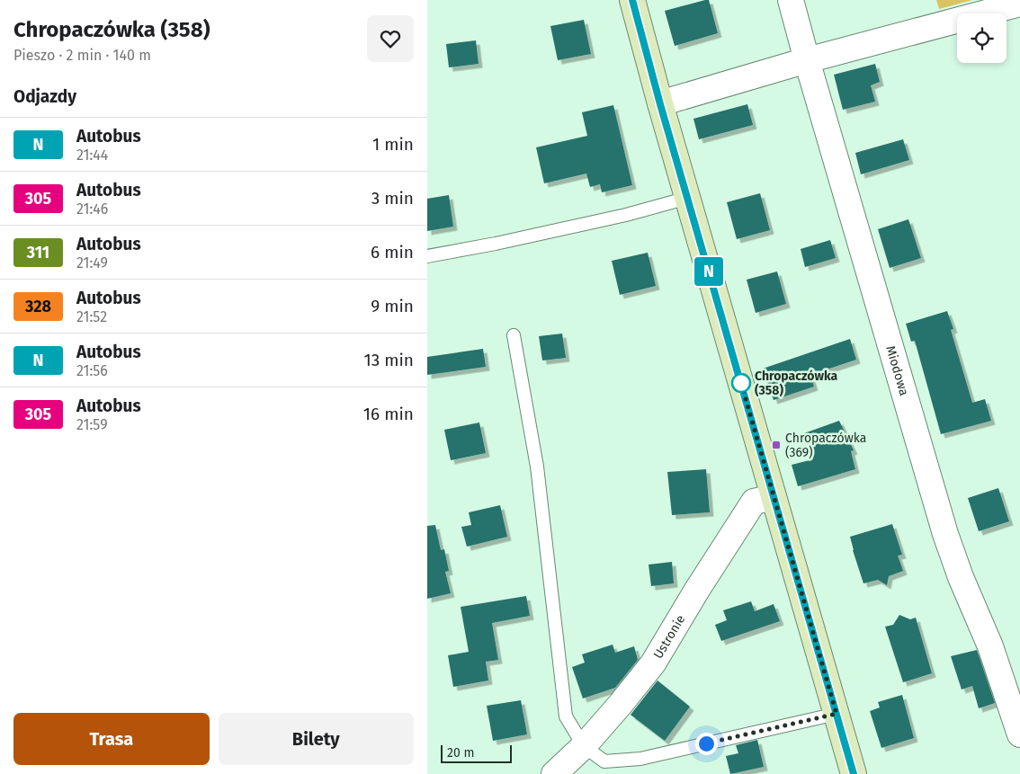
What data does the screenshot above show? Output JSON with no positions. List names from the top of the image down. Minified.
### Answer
{"streets":{"street":["Miodowa","Ustronie"]},"places":{"other":["Chropaczówka (358)"],"transit":["Chropaczówka (369)"]},"lines":["bus line N"],"scale_bar":"20 m","page":{"heading":[["Chropaczówka (358)","Pieszo · 2 min · 140 m"],"Odjazdy"],"on_map":"N","list":[{"mark":"N","name":"Autobus","note":"21:44","value":"1 min"},{"mark":"305","name":"Autobus","note":"21:46","value":"3 min"},{"mark":"311","name":"Autobus","note":"21:49","value":"6 min"},{"mark":"328","name":"Autobus","note":"21:52","value":"9 min"},{"mark":"N","name":"Autobus","note":"21:56","value":"13 min"},{"mark":"305","name":"Autobus","note":"21:59","value":"16 min"}],"buttons":["Trasa","Bilety"],"scale":"20 m"}}
